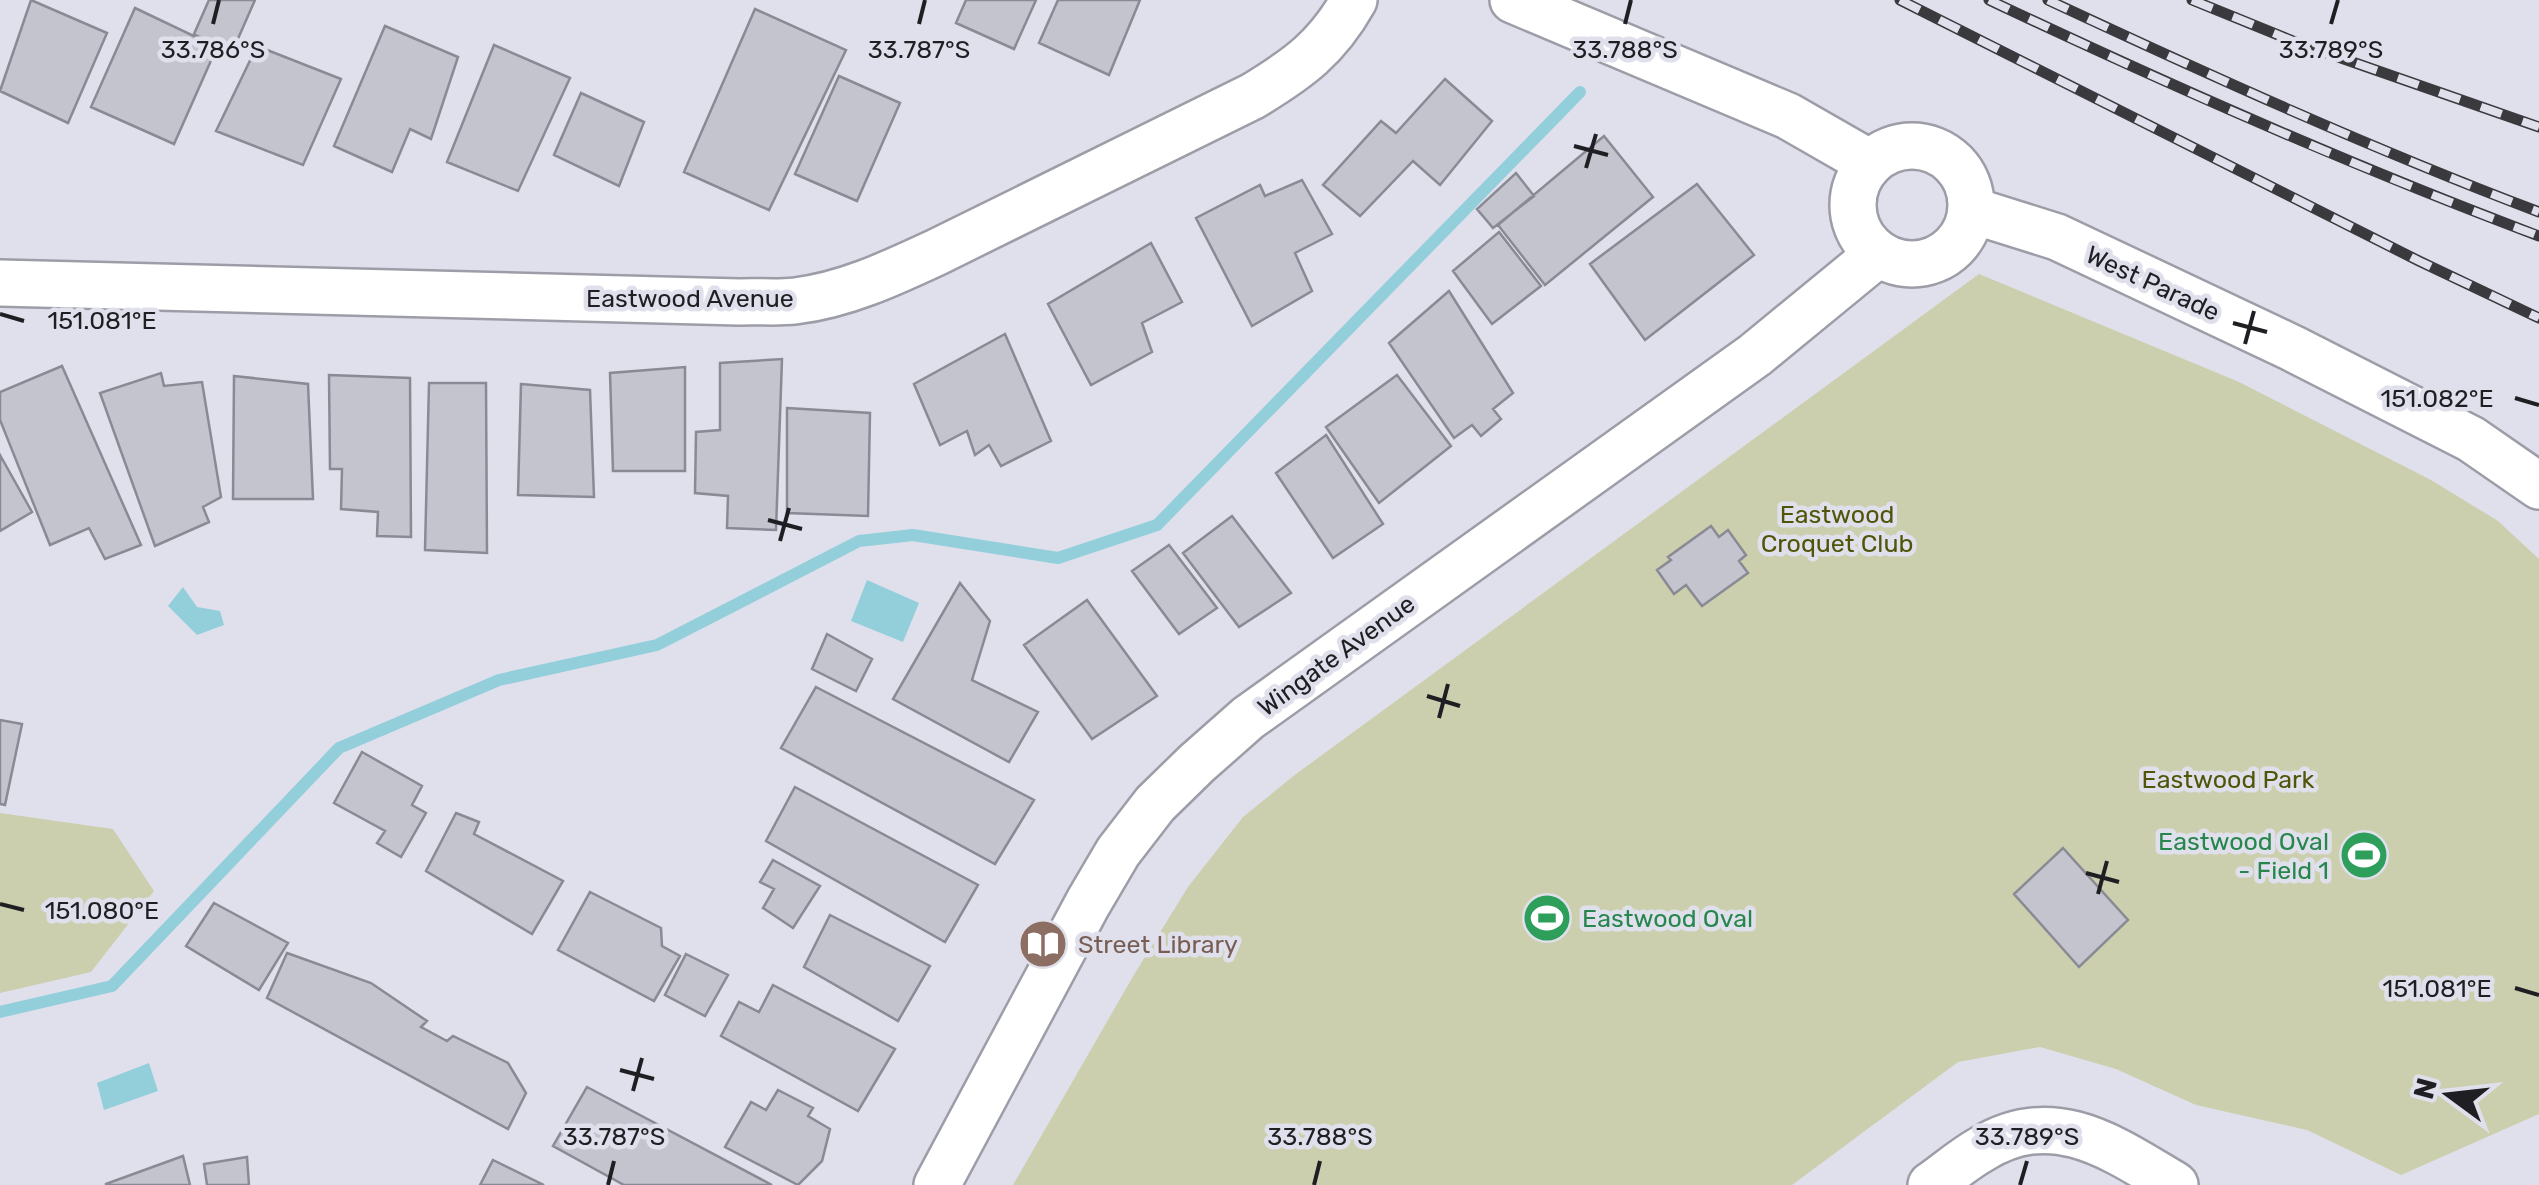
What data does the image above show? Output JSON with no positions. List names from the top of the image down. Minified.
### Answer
{"streets":{"street":["West Parade","Eastwood Avenue","Wingate Avenue"]},"crossings":[["West Parade","Wingate Avenue"]],"parks":["Eastwood Croquet Club","Eastwood Park"],"places":{"sports":["Eastwood Oval - Field 1","Eastwood Oval"],"library":["Street Library"]},"north":"left","coordinates":["33.786°S","33.787°S","33.788°S","33.789°S","151.081°E","151.082°E","151.080°E"]}
